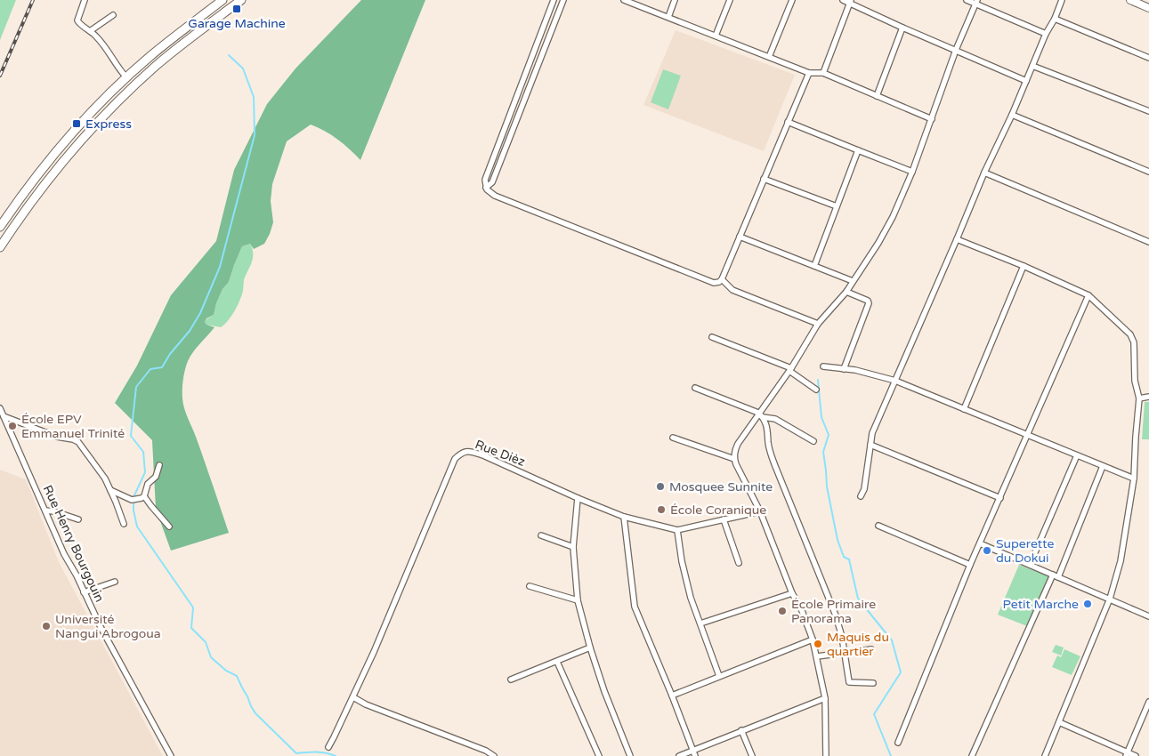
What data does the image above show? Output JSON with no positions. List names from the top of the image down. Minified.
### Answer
{"streets":{"street":["Rue Dièz","Rue Henry Bourgouin"]},"places":{"transit":["Garage Machine","Express"],"other":["École EPV Emmanuel Trinité","Mosquee Sunnite","École Coranique","Superette du Dokui","Petit Marche","École Primaire Panorama","Université Nangui Abrogoua","Maquis du quartier"]}}
